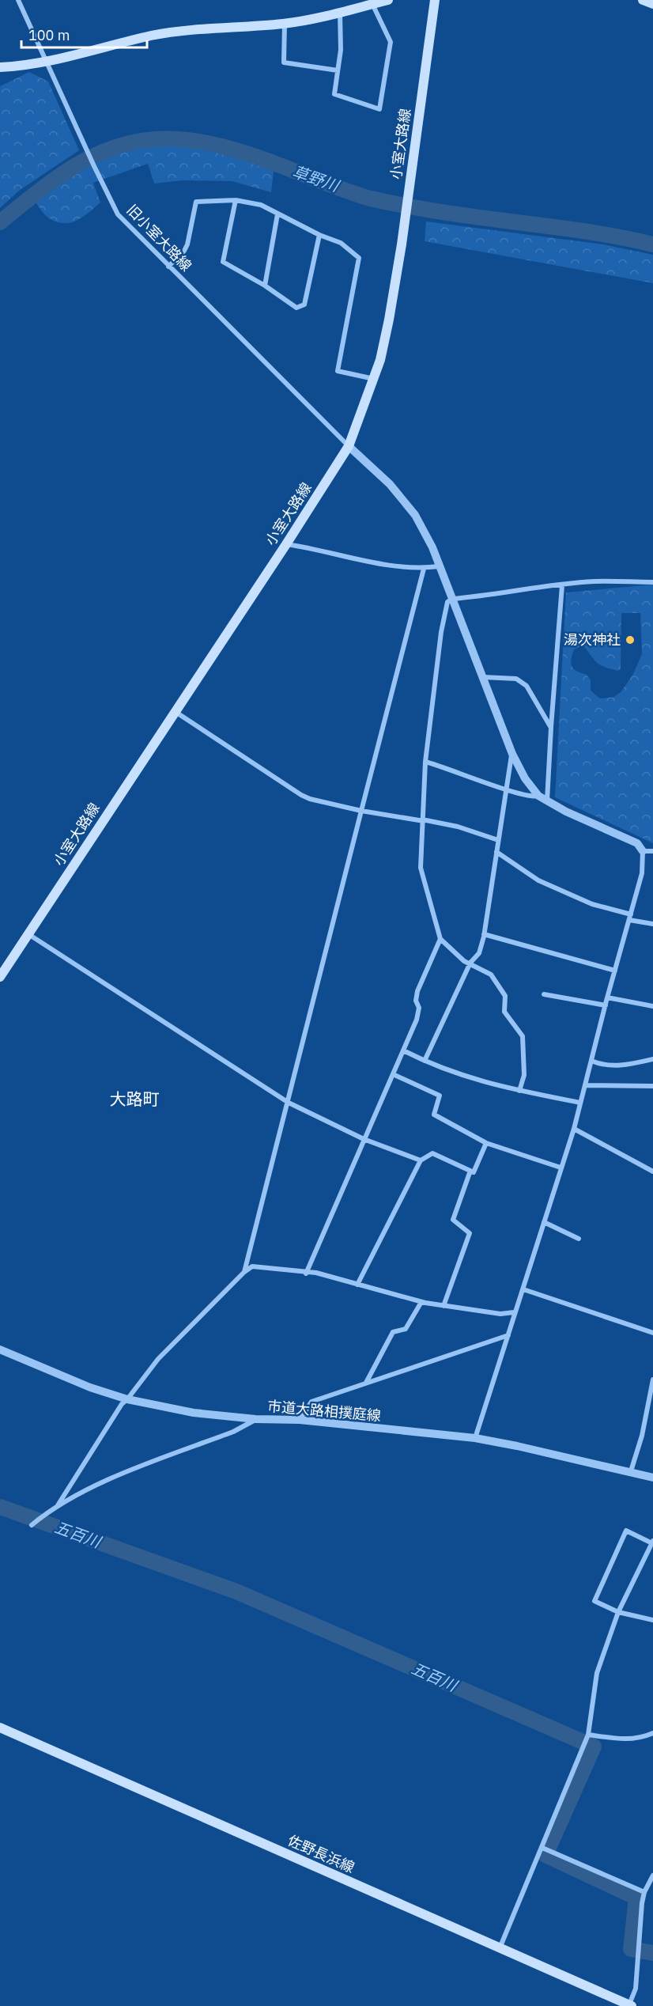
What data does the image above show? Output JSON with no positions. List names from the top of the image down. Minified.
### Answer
{"streets":{"main road":["小室大路線","佐野長浜線"],"street":["旧小室大路線","市道大路相撲庭線"]},"crossings":[["小室大路線","旧小室大路線"]],"districts":["大路町"],"water":["草野川","五百川"],"places":["湯次神社"],"scale_bar":"100 m"}
